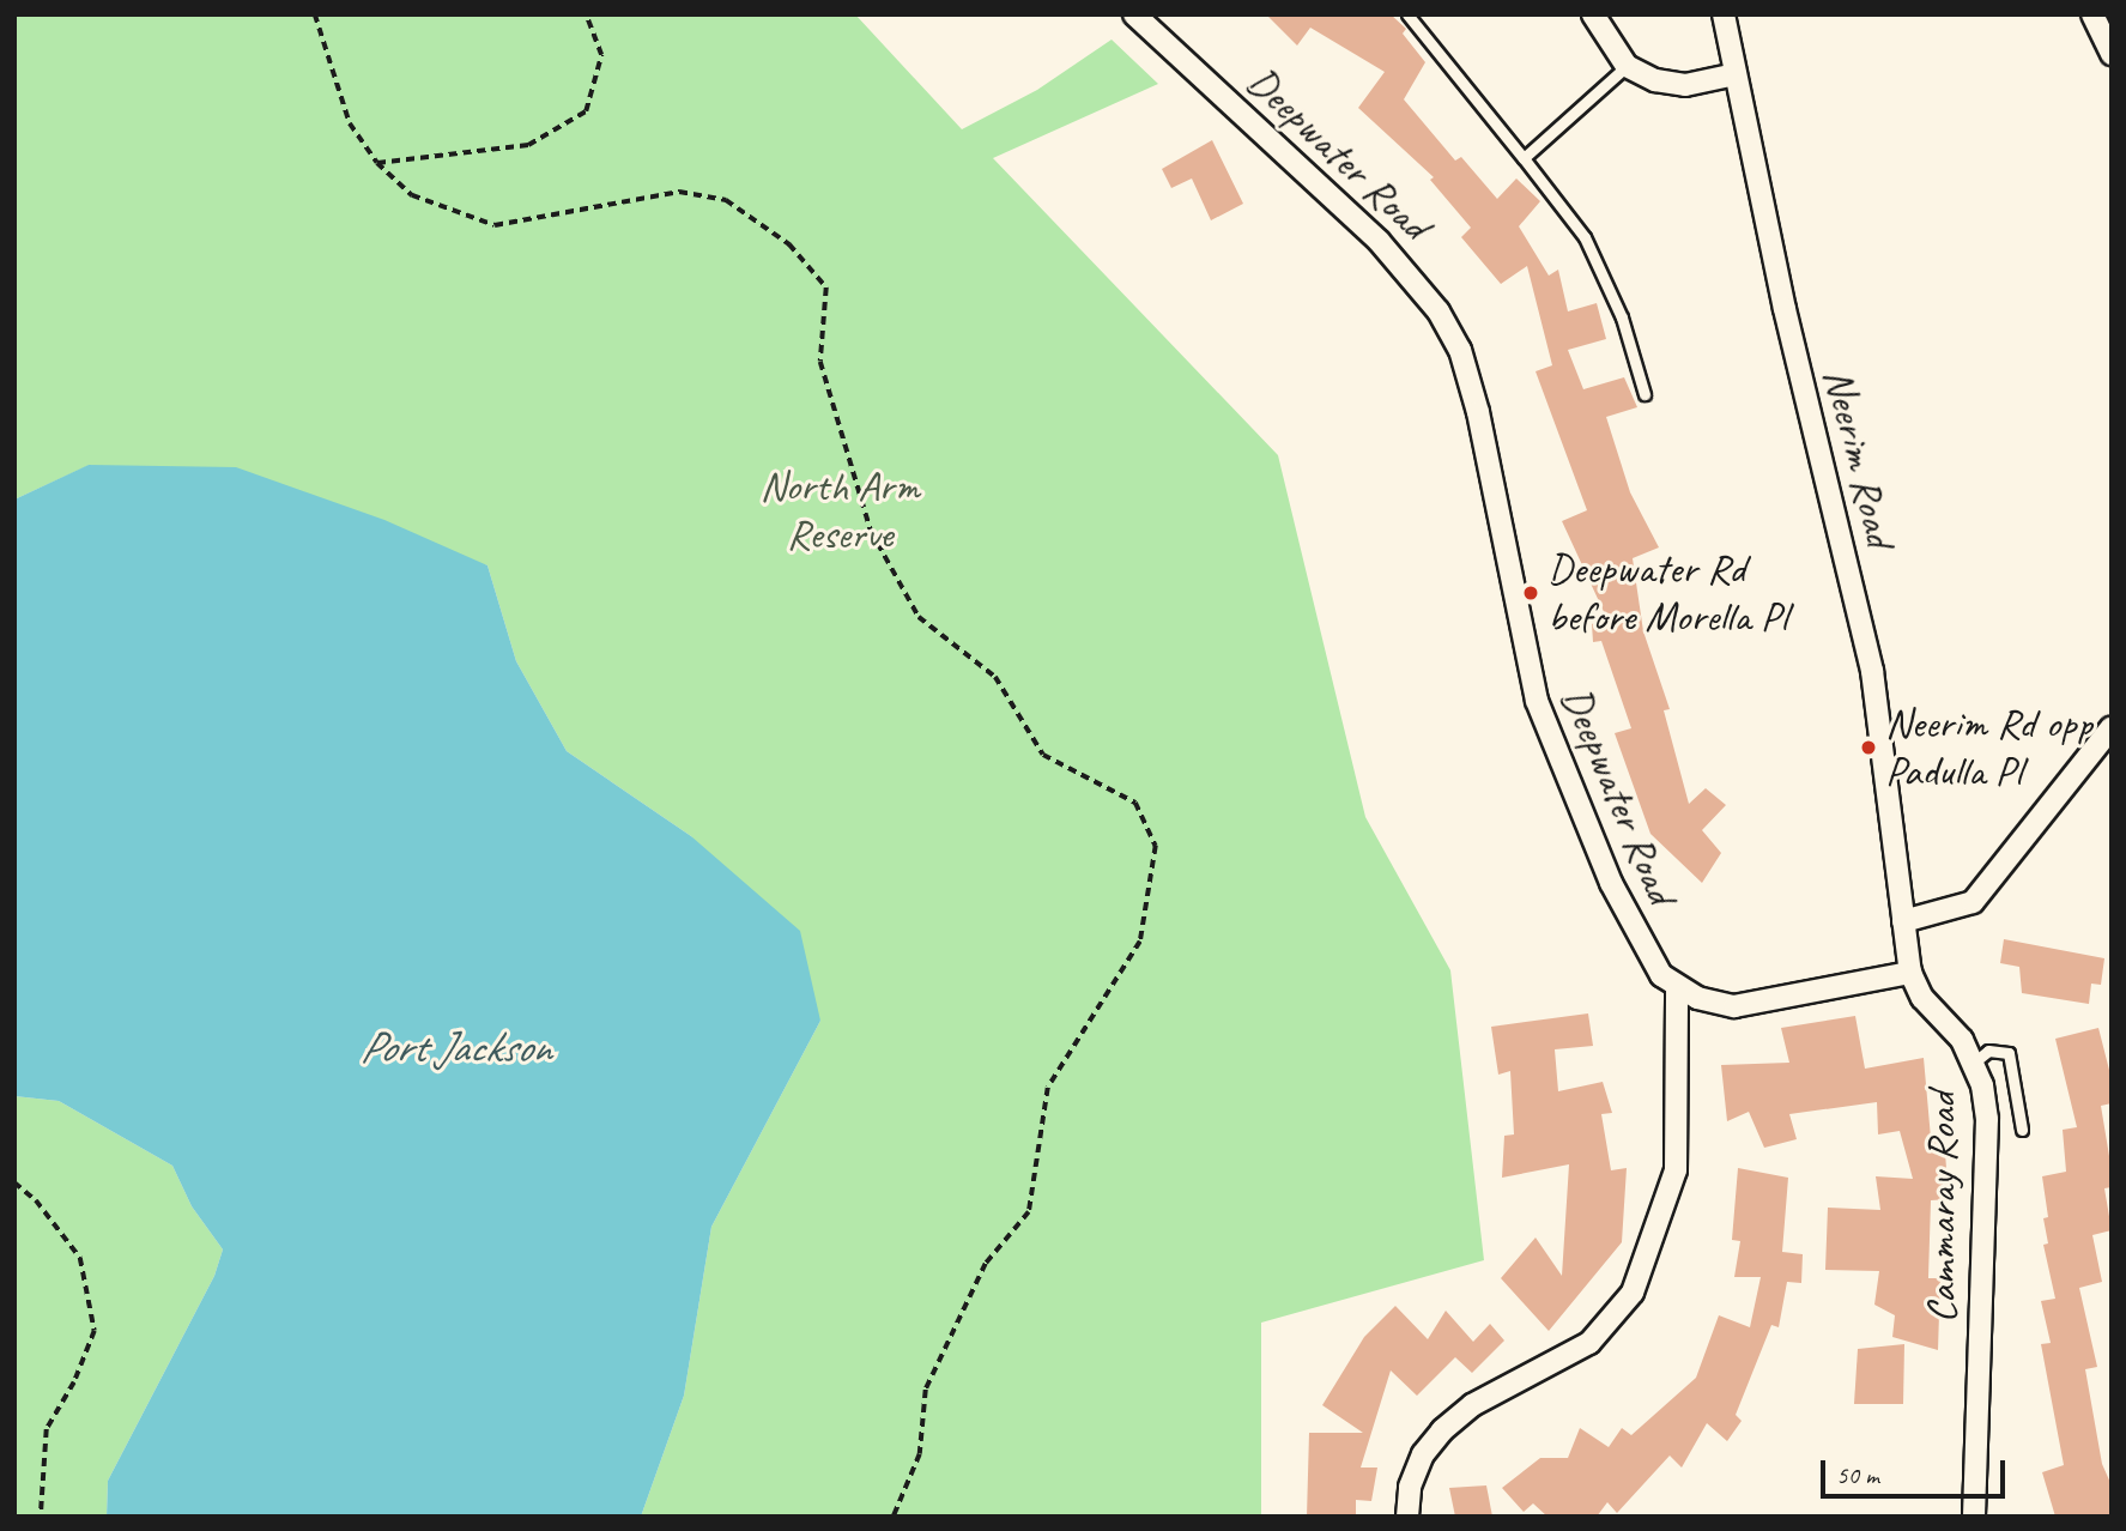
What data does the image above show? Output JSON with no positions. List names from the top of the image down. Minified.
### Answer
{"streets":{"street":["Deepwater Road","Neerim Road","Cammaray Road"]},"crossings":[["Deepwater Road","Cammaray Road"],["Neerim Road","Cammaray Road"]],"water":["Port Jackson"],"parks":["North Arm Reserve"],"places":["Deepwater Rd before Morella Pl","Neerim Rd opp Padulla Pl"],"scale_bar":"50 m"}
